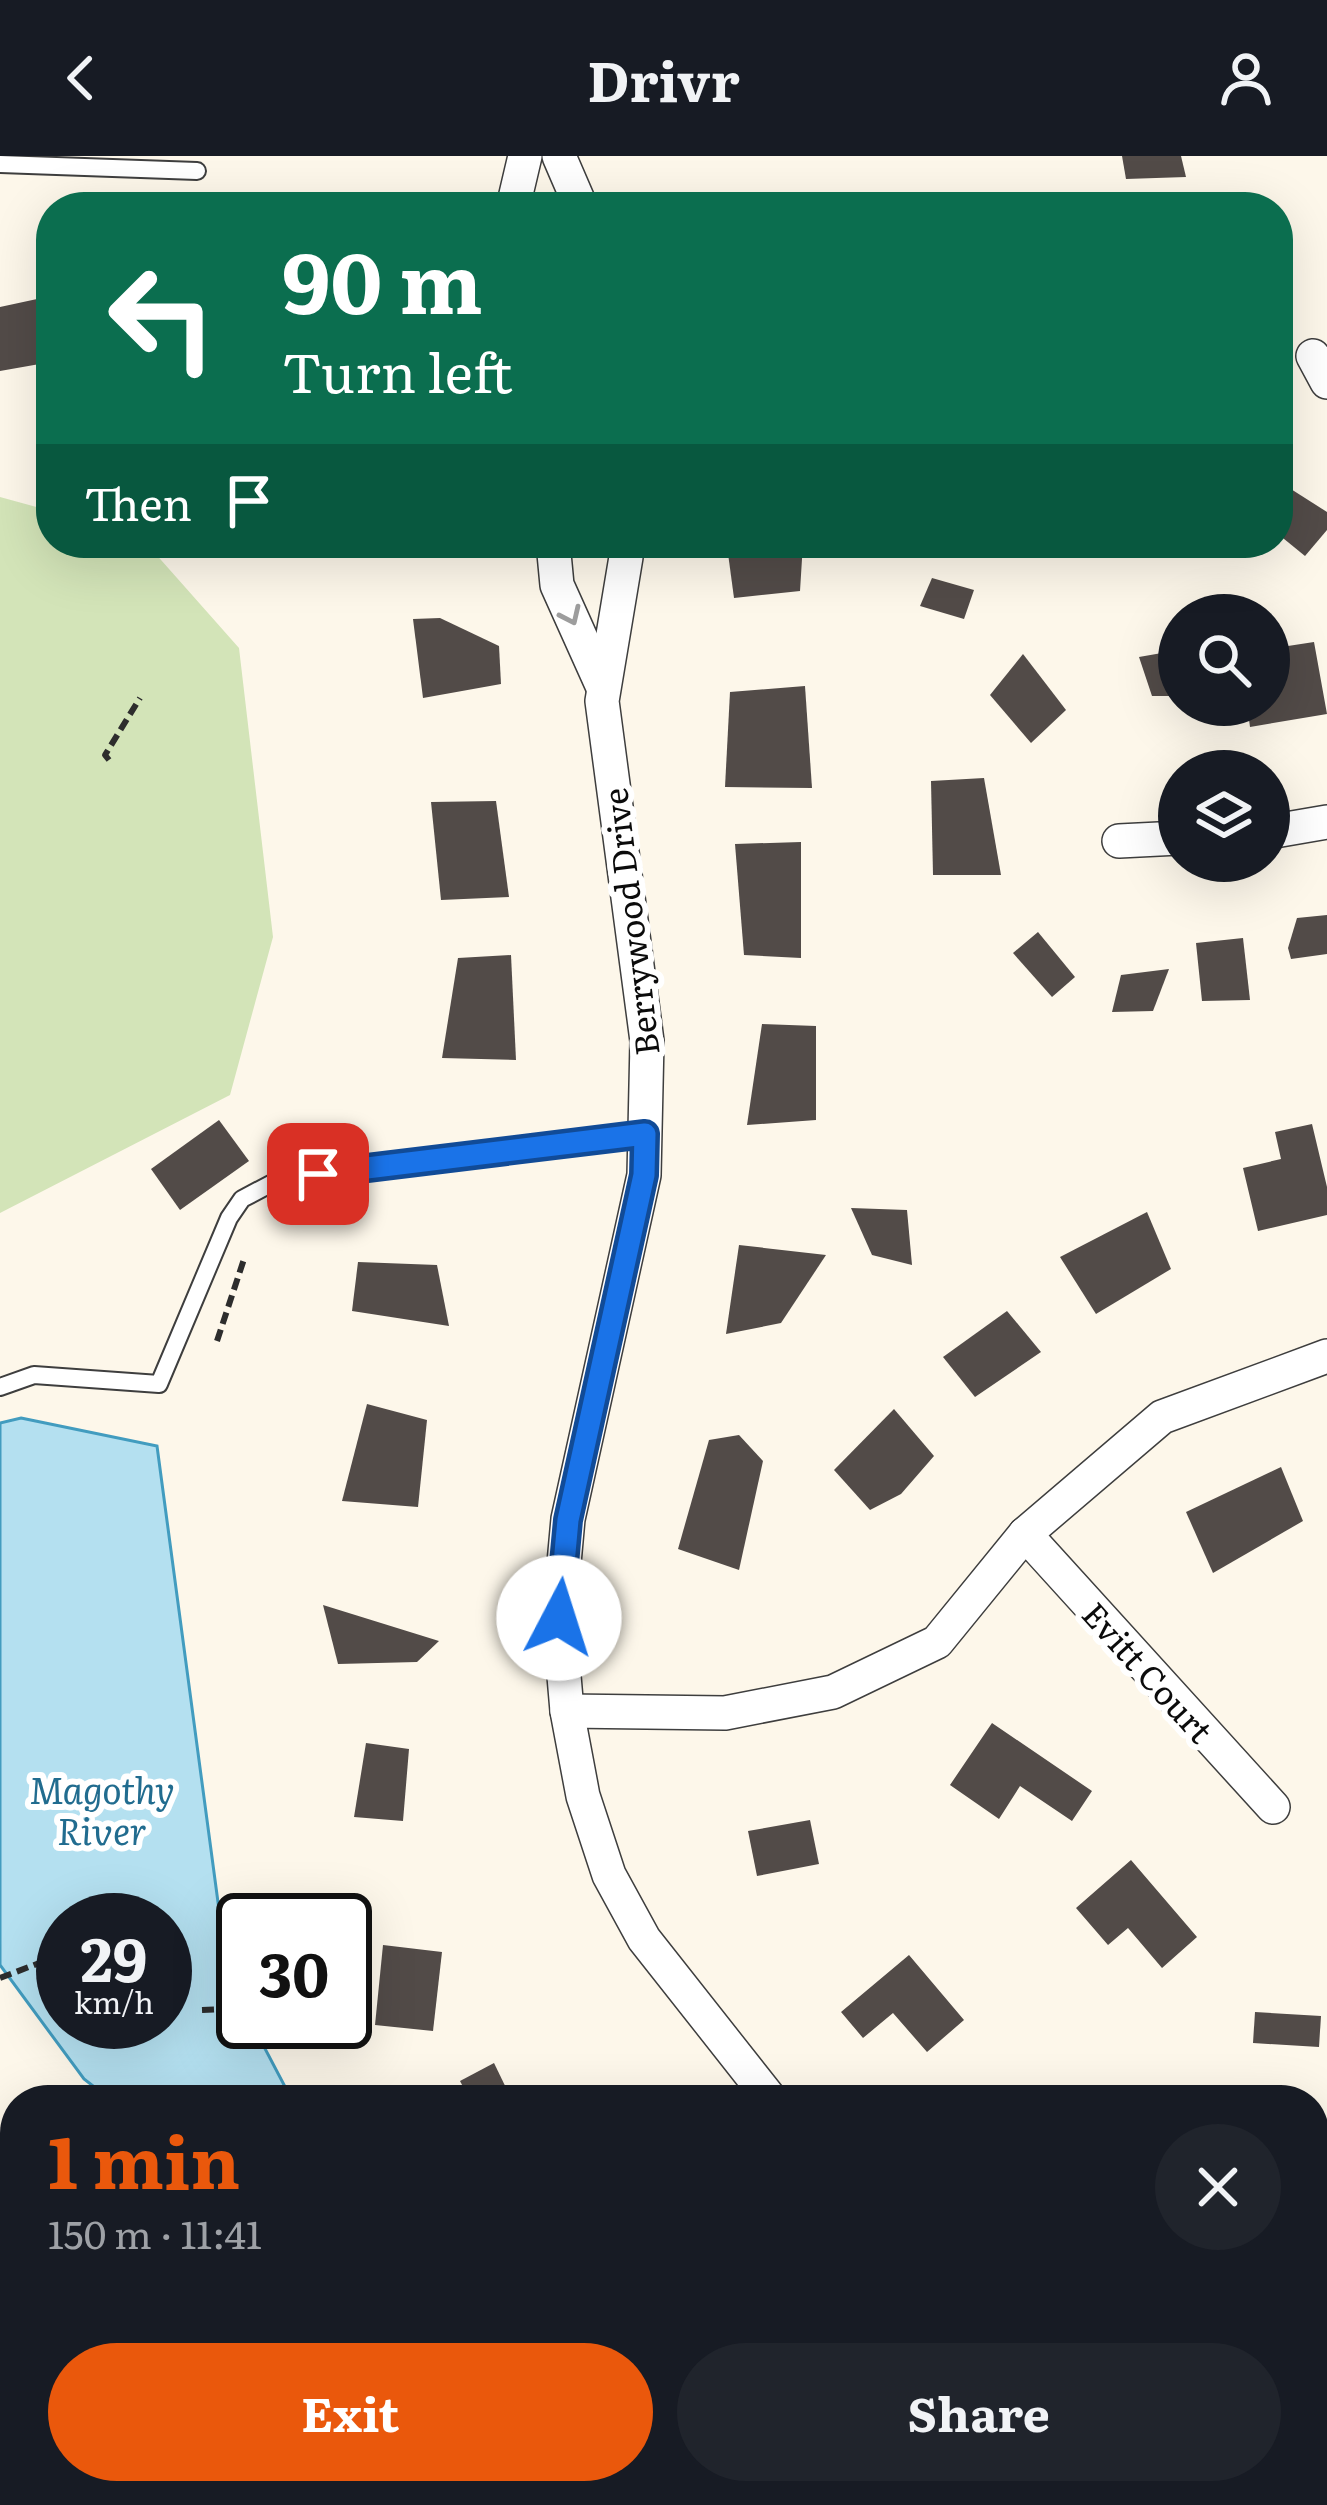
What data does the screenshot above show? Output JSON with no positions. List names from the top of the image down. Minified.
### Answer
{"streets":{"street":["Berrywood Drive","Evitt Court"]},"water":["Magothy River"],"page":{"header":"Drivr","turn":["90 m","Turn left"],"then":"Then","speed":"29 km/h","limit":"30","heading":["1 min","150 m · 11:41"],"buttons":["Exit","Share"]}}
